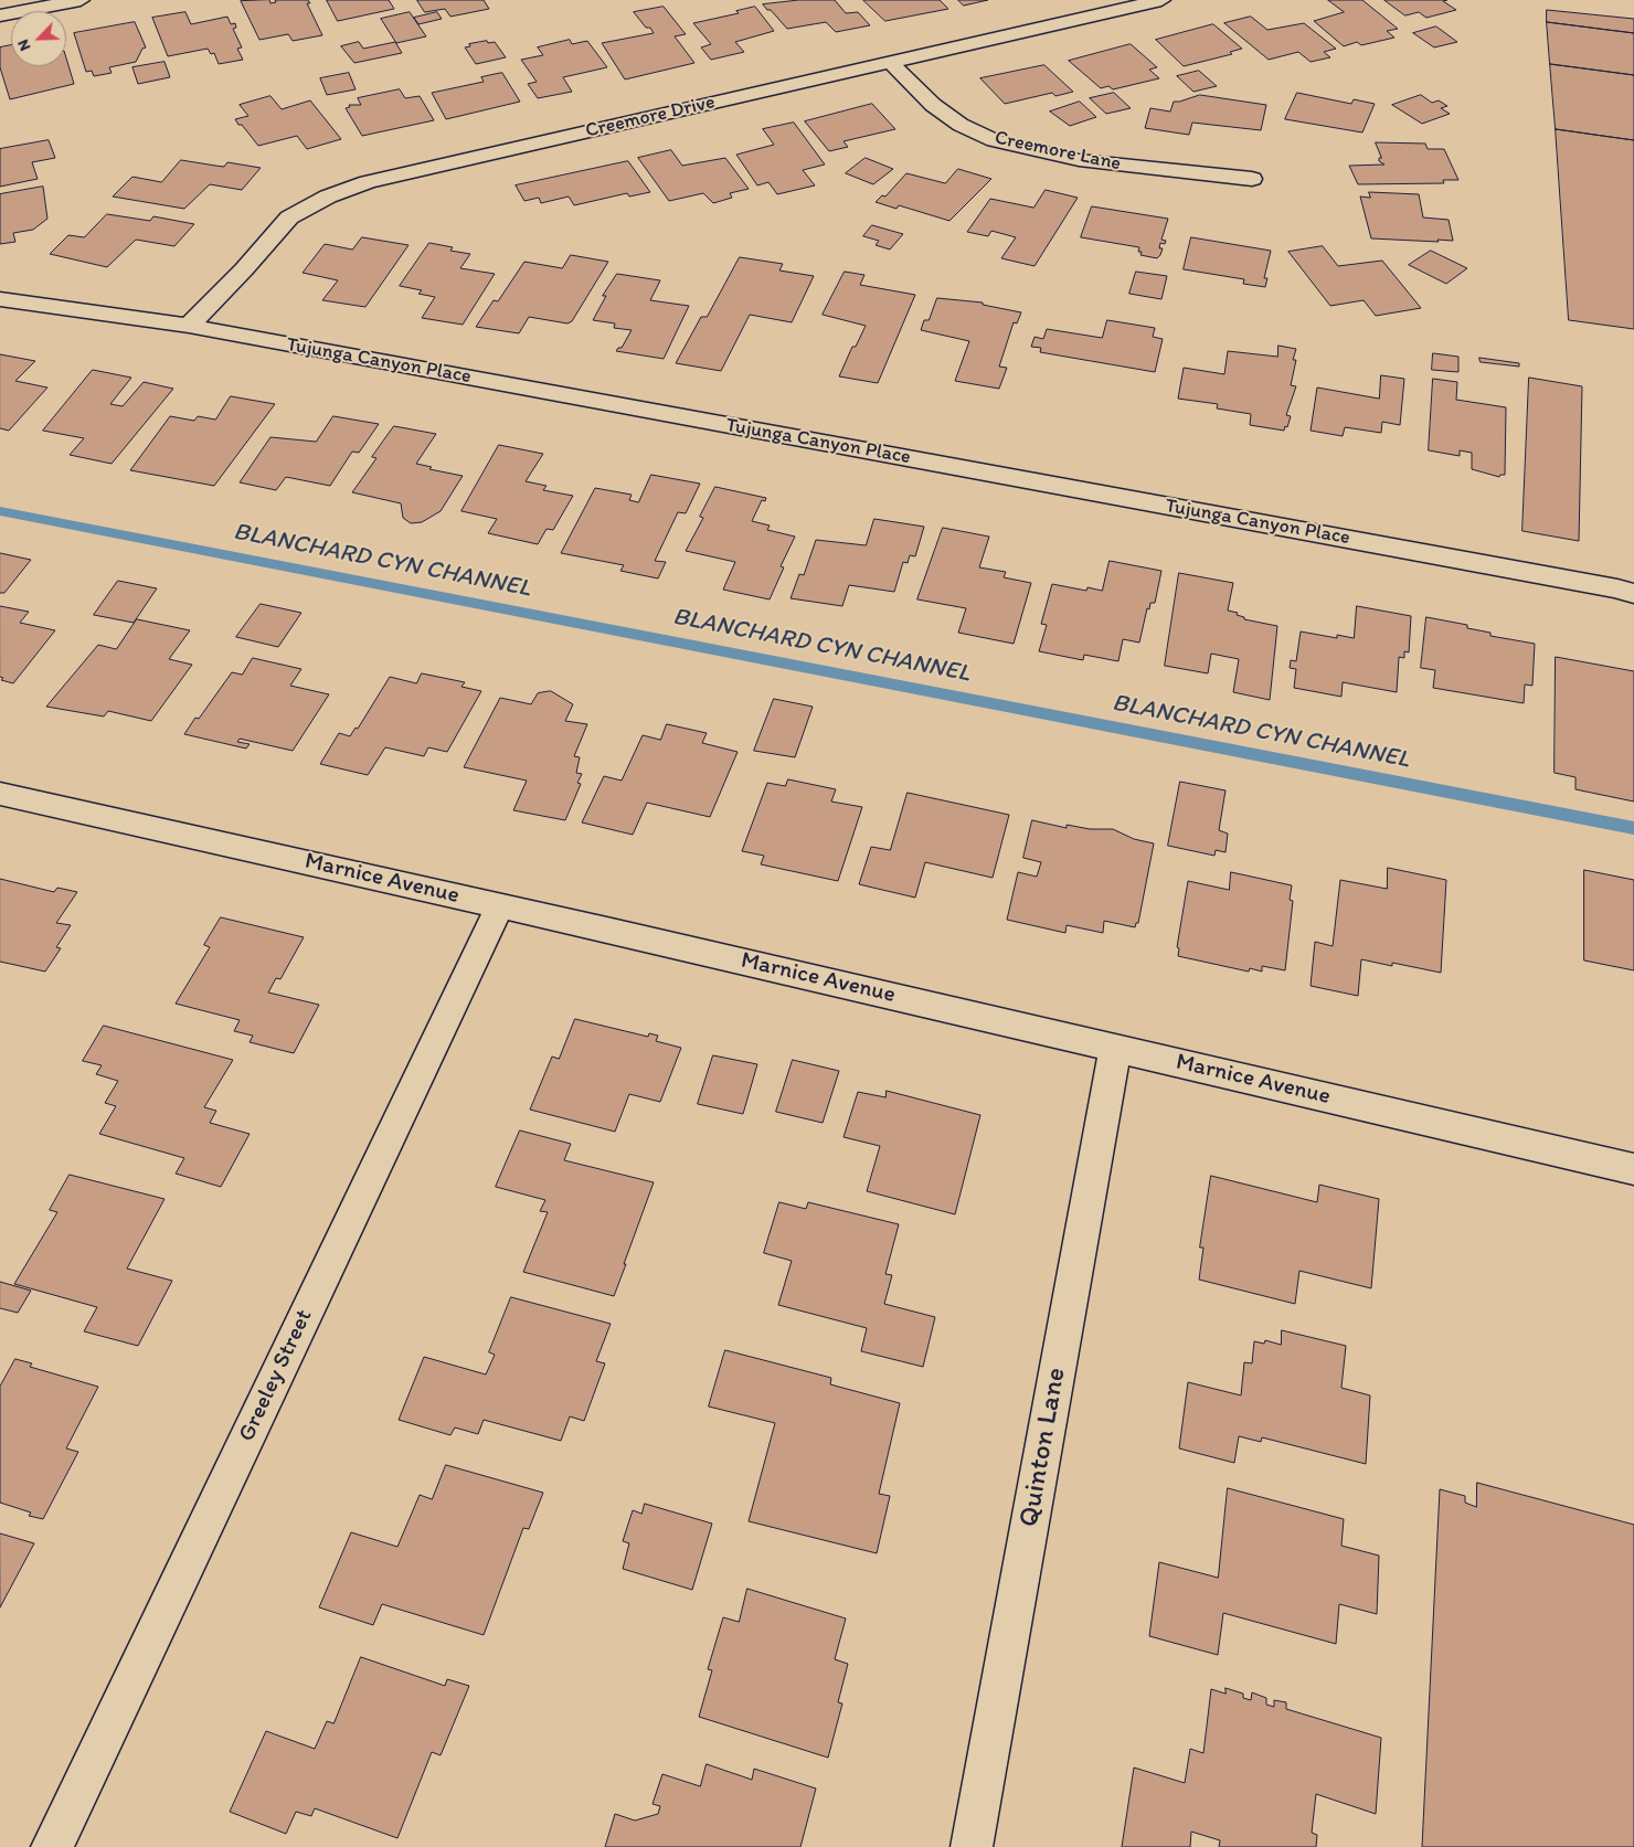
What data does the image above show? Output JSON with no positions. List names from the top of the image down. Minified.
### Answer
{"streets":{"street":["Creemore Drive","Creemore Lane","Tujunga Canyon Place","Marnice Avenue","Greeley Street","Quinton Lane"]},"crossings":[["Creemore Drive","Creemore Lane"],["Creemore Drive","Tujunga Canyon Place"],["Marnice Avenue","Greeley Street"],["Marnice Avenue","Quinton Lane"]],"water":["BLANCHARD CYN CHANNEL"],"north":"bottom left"}
